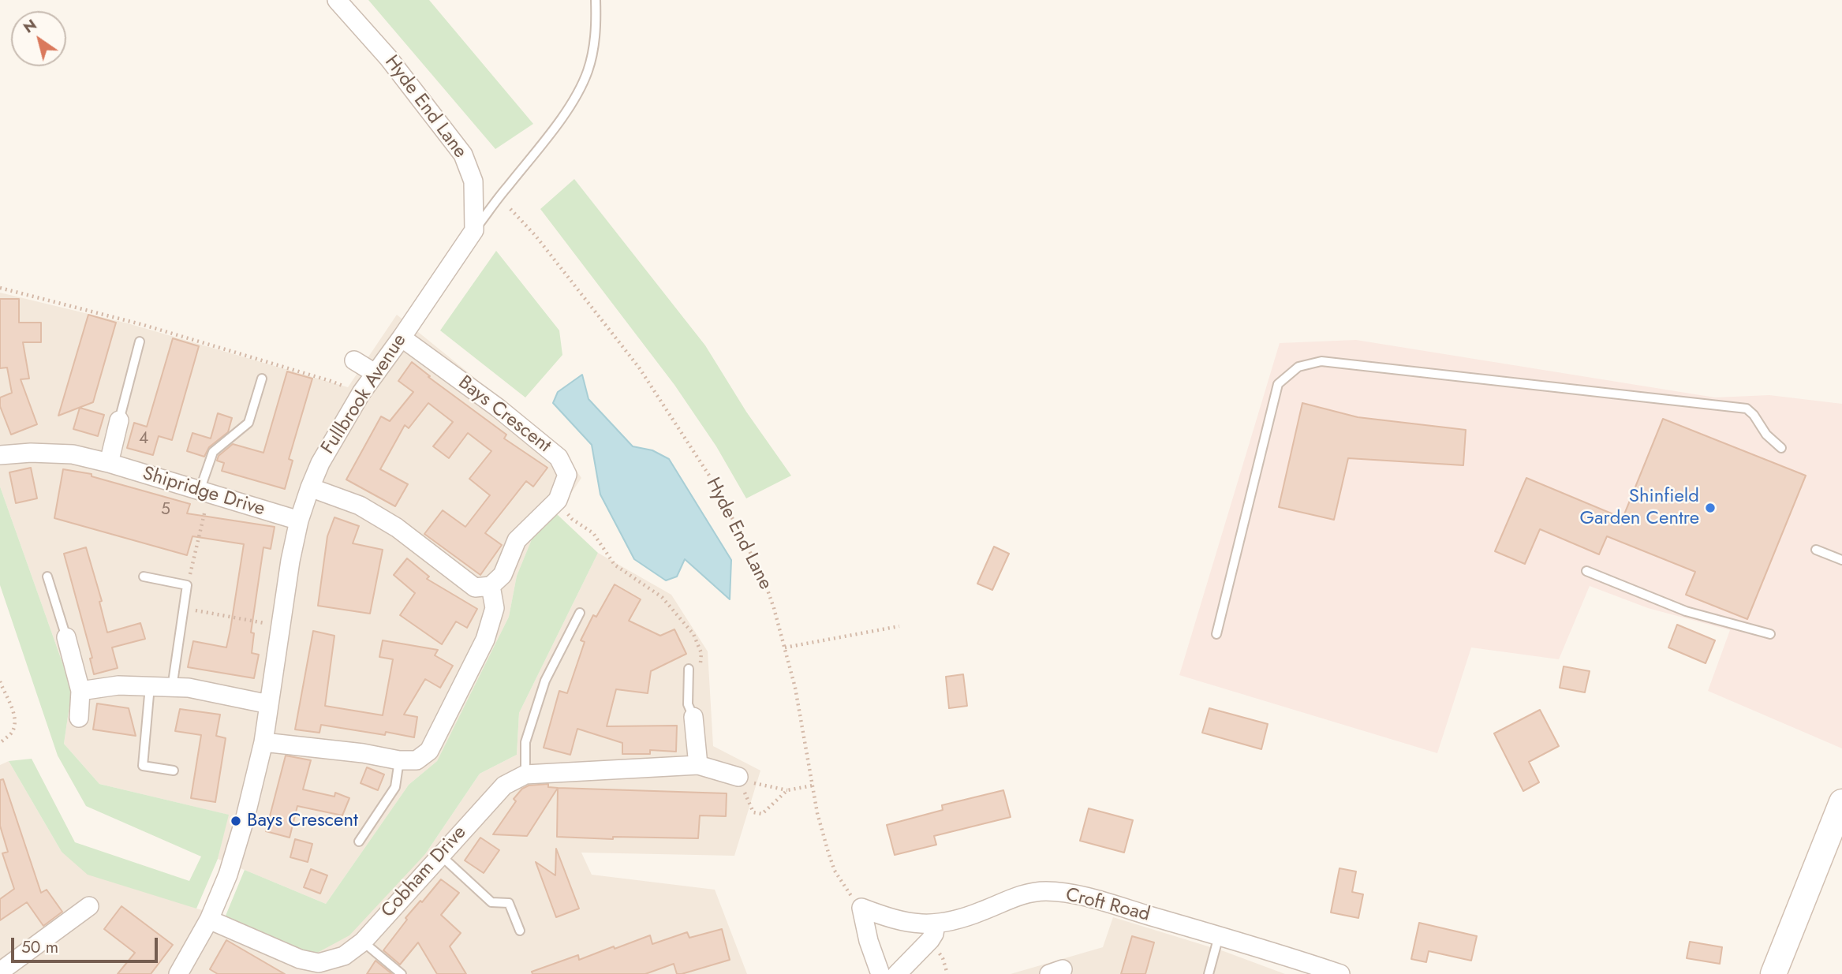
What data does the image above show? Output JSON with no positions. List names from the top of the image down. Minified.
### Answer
{"streets":{"street":["Hyde End Lane","Fullbrook Avenue","Bays Crescent","Shipridge Drive","Cobham Drive","Croft Road"]},"crossings":[["Hyde End Lane","Fullbrook Avenue"],["Hyde End Lane","Croft Road"],["Fullbrook Avenue","Bays Crescent"],["Fullbrook Avenue","Shipridge Drive"],["Fullbrook Avenue","Cobham Drive"]],"places":["Shinfield Garden Centre","Bays Crescent"],"house_numbers":["4","5"],"scale_bar":"50 m","north":"top left"}
